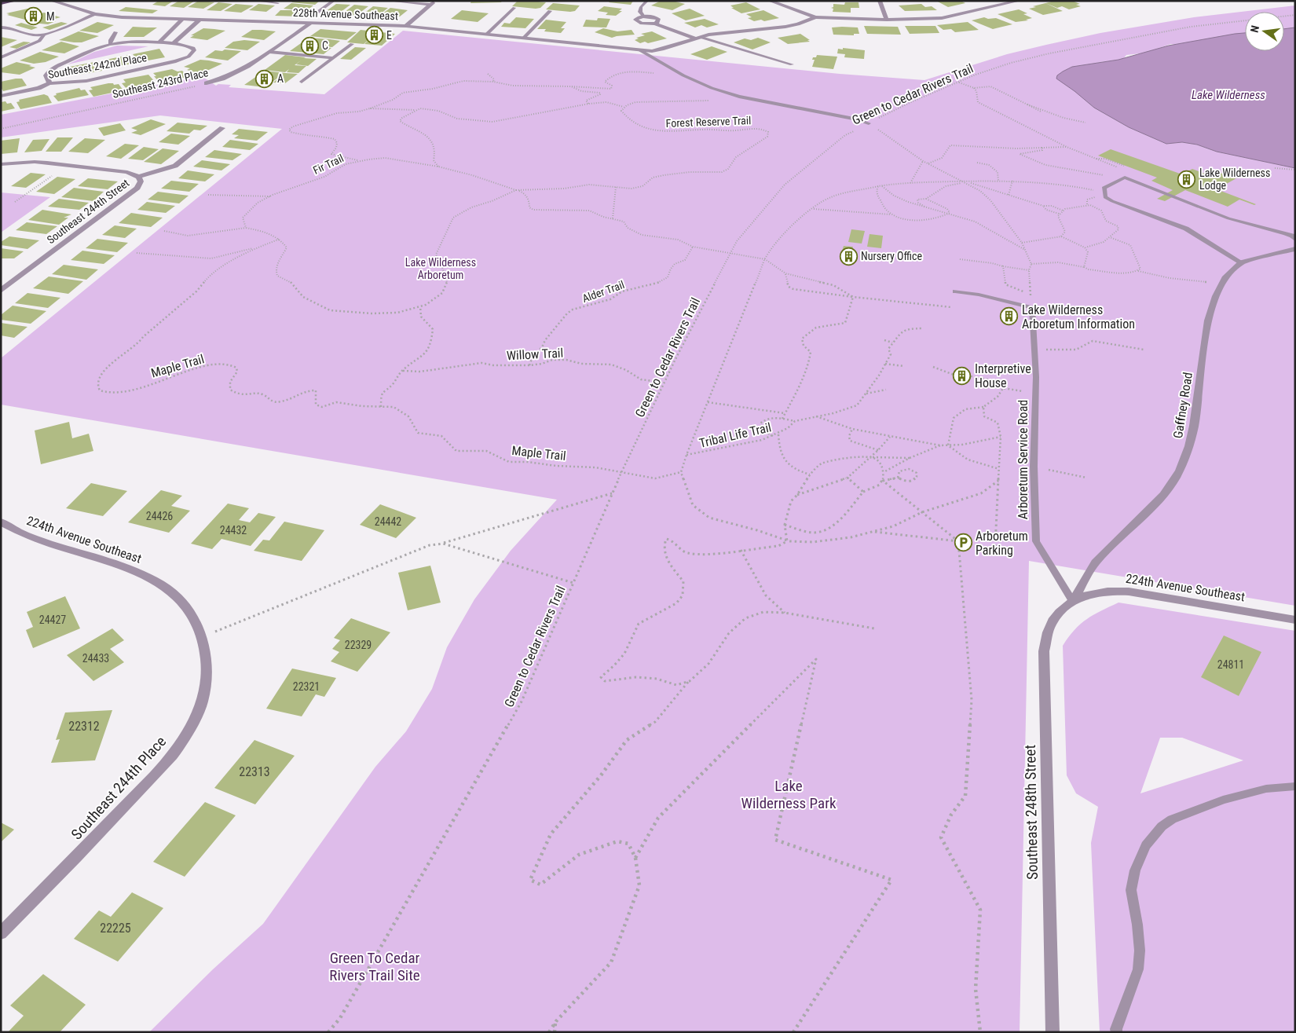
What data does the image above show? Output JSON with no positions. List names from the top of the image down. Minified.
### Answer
{"streets":{"street":["228th Avenue Southeast","Southeast 242nd Place","Southeast 243rd Place","Southeast 244th Street","Gaffney Road","224th Avenue Southeast","Southeast 244th Place","Southeast 248th Street"],"lane":["Arboretum Service Road"],"path":["Green to Cedar Rivers Trail","Forest Reserve Trail","Fir Trail","Alder Trail","Willow Trail","Maple Trail","Tribal Life Trail"]},"crossings":[["228th Avenue Southeast","Southeast 242nd Place"],["228th Avenue Southeast","Southeast 243rd Place"],["Green to Cedar Rivers Trail","Willow Trail"],["Green to Cedar Rivers Trail","Maple Trail"],["Forest Reserve Trail","Fir Trail"],["Alder Trail","Willow Trail"],["Gaffney Road","Arboretum Service Road"],["Gaffney Road","224th Avenue Southeast"],["Gaffney Road","Southeast 248th Street"],["Arboretum Service Road","224th Avenue Southeast"],["Arboretum Service Road","Southeast 248th Street"],["224th Avenue Southeast","Southeast 244th Place"],["224th Avenue Southeast","Southeast 248th Street"]],"water":["Lake Wilderness"],"parks":["Lake Wilderness Arboretum","Lake Wilderness Park","Green To Cedar Rivers Trail Site"],"places":{"building":["M","E","C","A","Lake Wilderness Lodge","Nursery Office","Lake Wilderness Arboretum Information","Interpretive House"],"parking":["Arboretum Parking"]},"house_numbers":["24426","24442","24432","24427","22329","24433","24811","22321","22312","22313","22225"],"north":"left"}
